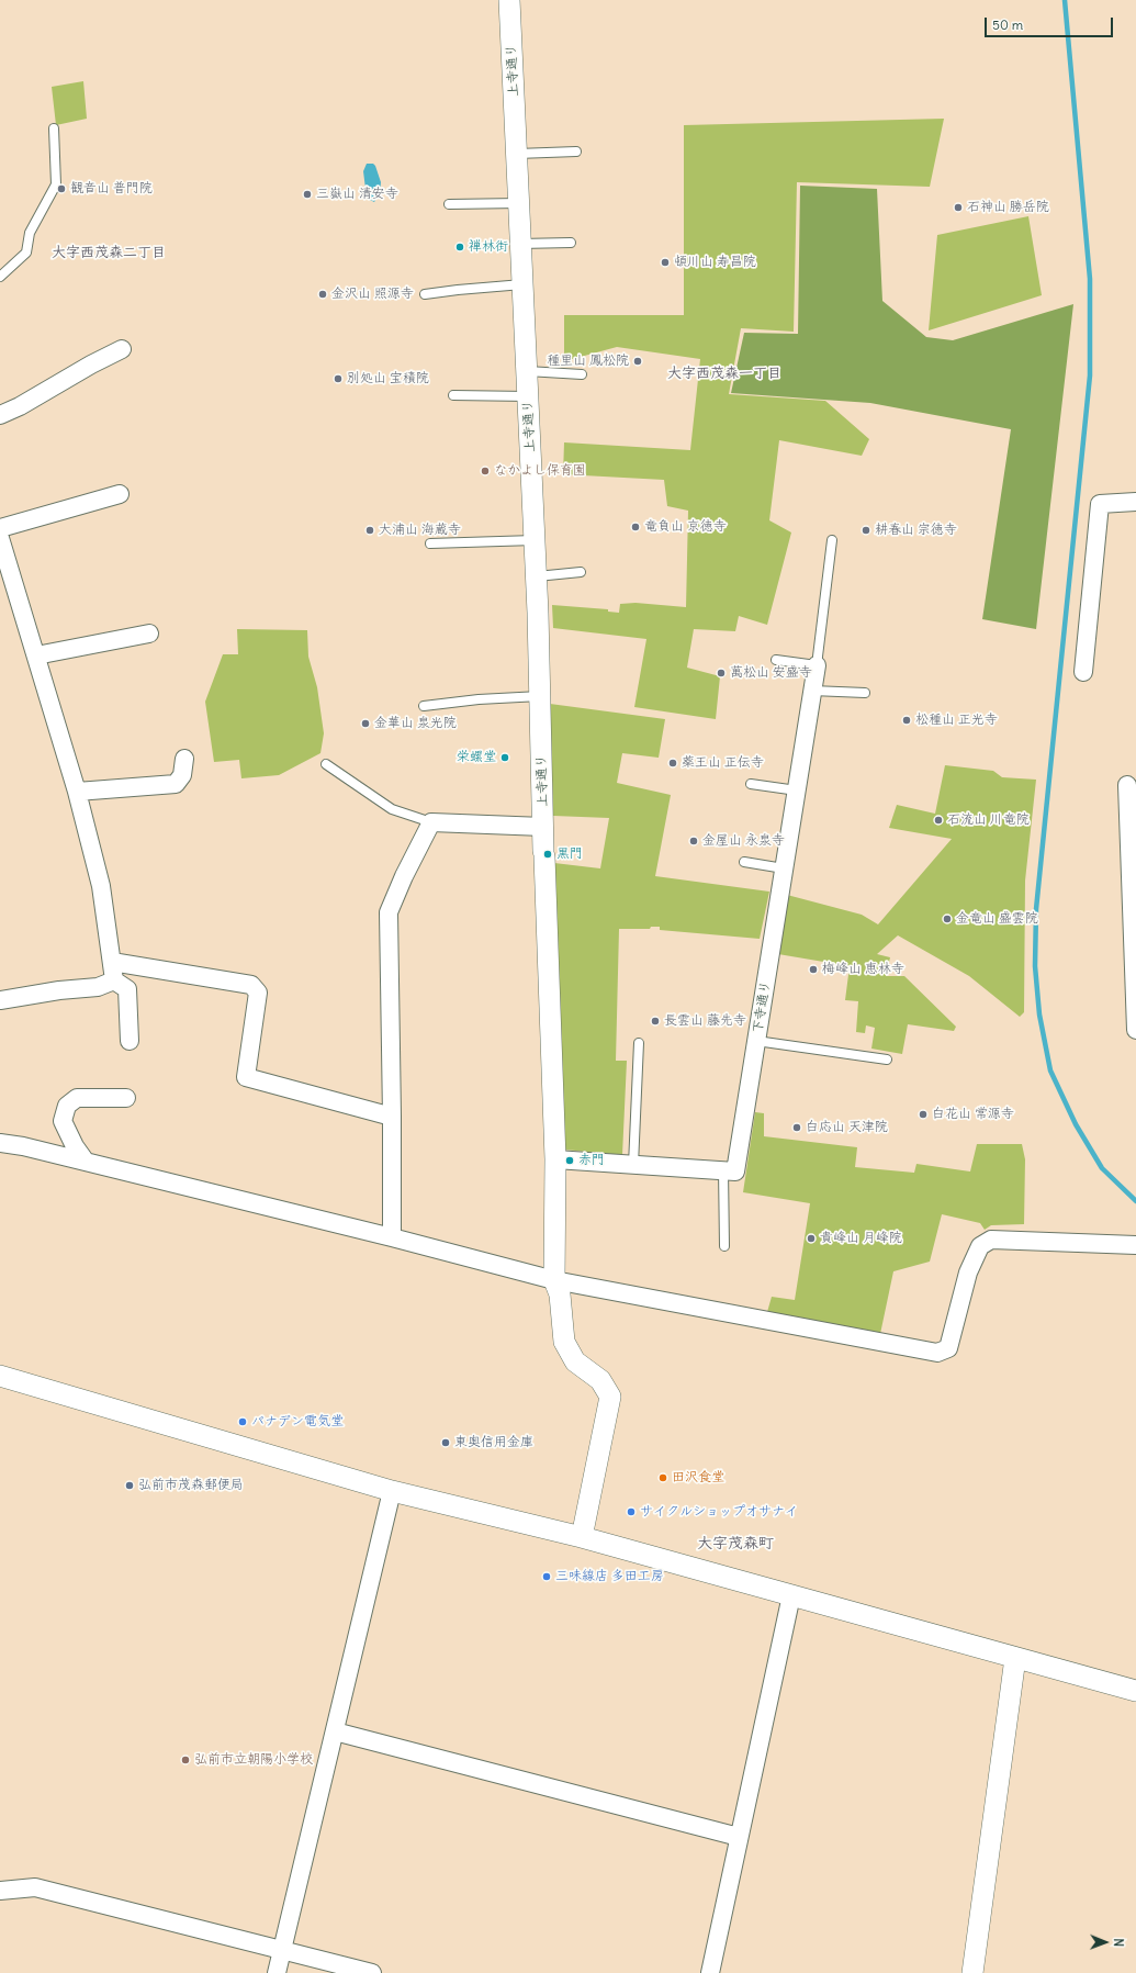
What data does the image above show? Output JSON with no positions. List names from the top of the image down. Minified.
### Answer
{"streets":{"street":["上寺通り","下寺通り"]},"districts":["大字西茂森二丁目","大字西茂森一丁目","大字茂森町"],"places":["観音山 普門院","三嶽山 清安寺","石神山 勝岳院","禅林街","頓川山 寿昌院","金沢山 照源寺","種里山 鳳松院","別処山 宝積院","なかよし保育園","竜負山 京徳寺","大浦山 海蔵寺","耕春山 宗徳寺","萬松山 安盛寺","松種山 正光寺","金華山 泉光院","栄螺堂","薬王山 正伝寺","石流山 川竜院","金屋山 永泉寺","黒門","金竜山 盛雲院","梅峰山 恵林寺","長雲山 藤先寺","白花山 常源寺","白応山 天津院","赤門","貴峰山 月峰院","パナデン電気堂","東奥信用金庫","田沢食堂","弘前市茂森郵便局","サイクルショップオサナイ","三味線店 多田工房","弘前市立朝陽小学校"],"scale_bar":"50 m","north":"right"}
